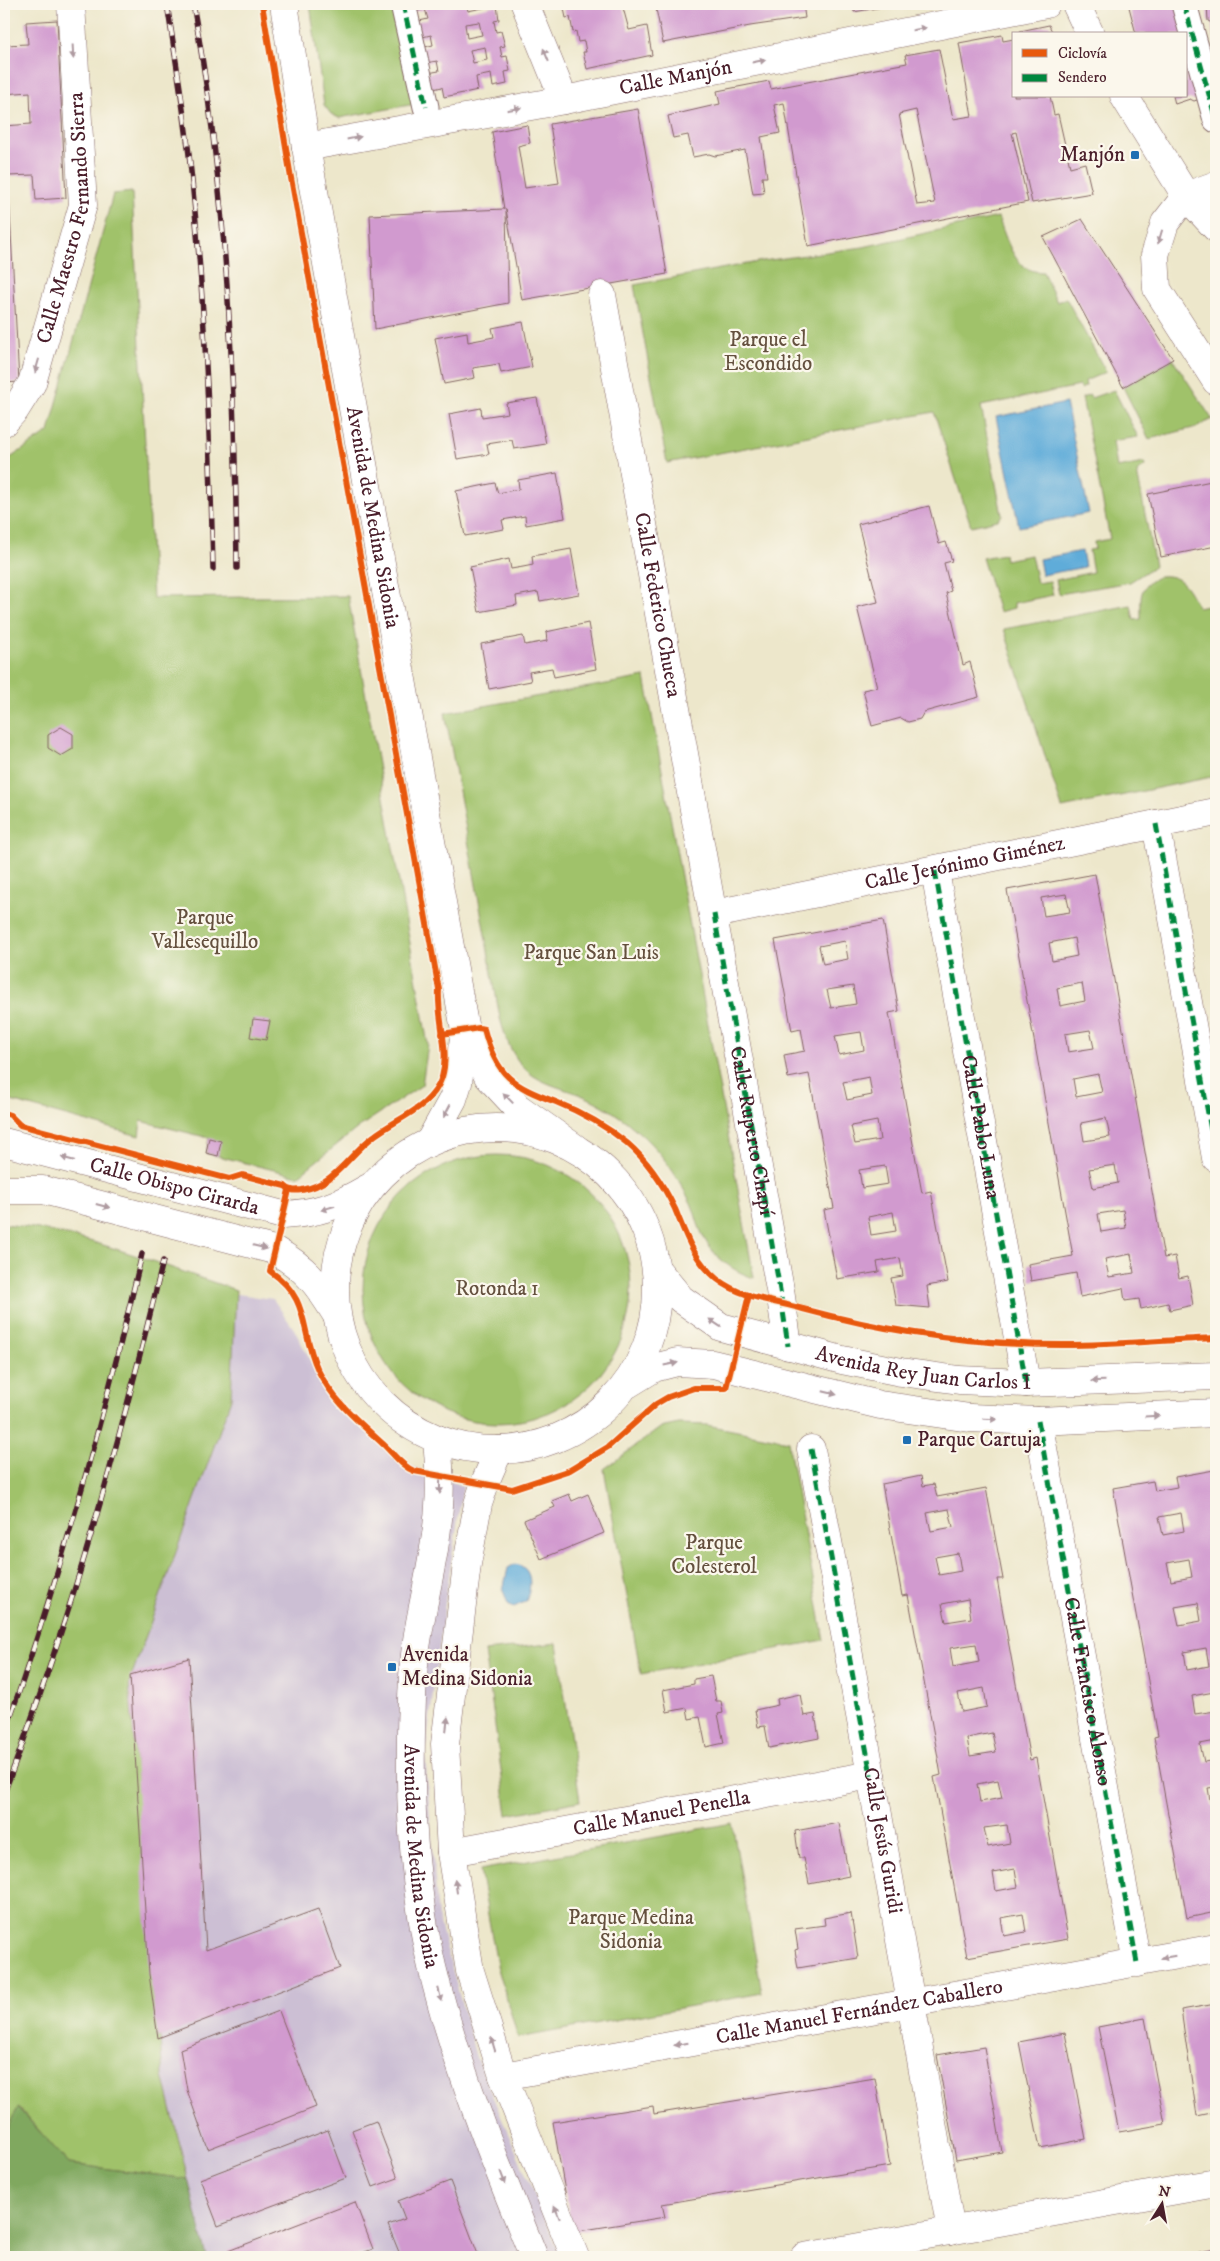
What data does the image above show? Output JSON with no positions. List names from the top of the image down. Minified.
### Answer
{"streets":{"street":["Calle Manjón","Calle Maestro Fernando Sierra","Avenida de Medina Sidonia","Calle Federico Chueca","Calle Jerónimo Giménez","Calle Pablo Luna","Calle Ruperto Chapí","Calle Obispo Cirarda","Avenida Rey Juan Carlos I","Calle Francisco Alonso","Calle Manuel Penella","Calle Jesús Guridi","Calle Manuel Fernández Caballero"]},"crossings":[["Calle Manjón","Avenida de Medina Sidonia"],["Avenida de Medina Sidonia","Calle Manuel Penella"],["Avenida de Medina Sidonia","Calle Manuel Fernández Caballero"],["Calle Federico Chueca","Calle Jerónimo Giménez"],["Calle Federico Chueca","Calle Ruperto Chapí"],["Calle Jerónimo Giménez","Calle Pablo Luna"],["Calle Jerónimo Giménez","Calle Ruperto Chapí"],["Calle Pablo Luna","Avenida Rey Juan Carlos I"],["Calle Ruperto Chapí","Avenida Rey Juan Carlos I"],["Avenida Rey Juan Carlos I","Calle Francisco Alonso"],["Calle Francisco Alonso","Calle Manuel Fernández Caballero"],["Calle Manuel Penella","Calle Jesús Guridi"],["Calle Jesús Guridi","Calle Manuel Fernández Caballero"]],"one_way":["Calle Manjón","Calle Maestro Fernando Sierra"],"parks":["Parque el Escondido","Parque Vallesequillo","Parque San Luis","Rotonda 1","Parque Colesterol","Parque Medina Sidonia"],"places":{"transit":["Manjón","Parque Cartuja","Avenida Medina Sidonia"]},"legend":["Ciclovía","Sendero"],"north":"top"}
